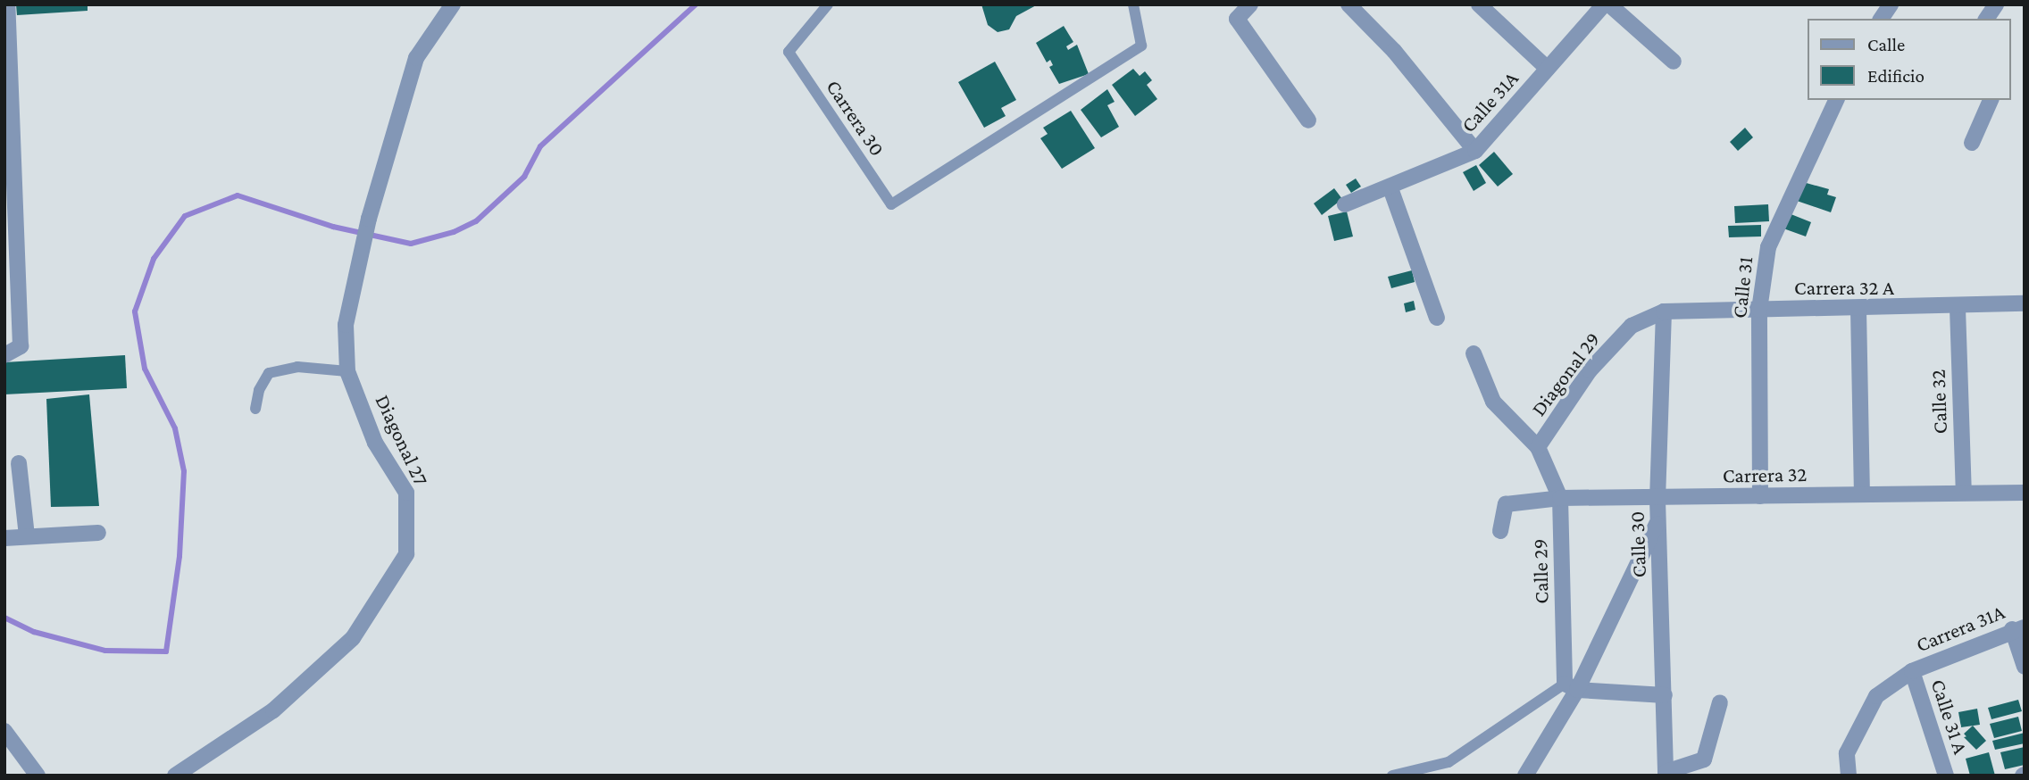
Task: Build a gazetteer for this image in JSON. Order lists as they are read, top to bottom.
{
  "streets": {
    "street": [
      "Calle 31A",
      "Calle 31",
      "Carrera 32 A",
      "Diagonal 29",
      "Calle 32",
      "Diagonal 27",
      "Carrera 32",
      "Calle 30",
      "Calle 29",
      "Carrera 31A",
      "Calle 31 A"
    ],
    "lane": ["Carrera 30"]
  },
  "crossings": [
    ["Calle 31", "Carrera 32 A"],
    ["Calle 31", "Carrera 32"],
    ["Carrera 32 A", "Diagonal 29"],
    ["Carrera 32 A", "Calle 32"],
    ["Carrera 32 A", "Calle 30"],
    ["Diagonal 29", "Calle 30"],
    ["Diagonal 29", "Calle 29"],
    ["Calle 32", "Carrera 32"],
    ["Carrera 32", "Calle 30"],
    ["Carrera 32", "Calle 29"],
    ["Carrera 31A", "Calle 31 A"]
  ],
  "legend": ["Calle", "Edificio"]
}
